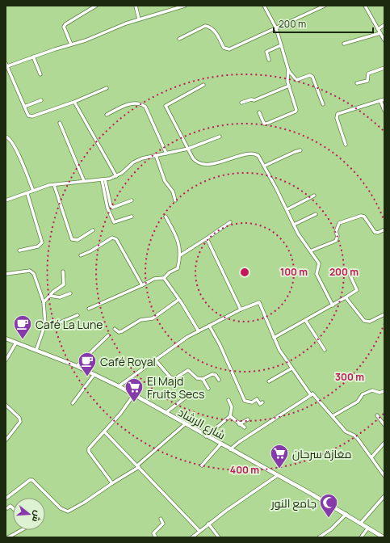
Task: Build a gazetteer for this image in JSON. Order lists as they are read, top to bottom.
{
  "streets": {
    "street": ["شارع الرشاد"]
  },
  "places": {
    "cafe": ["Café La Lune", "Café Royal"],
    "supermarket": ["El Majd Fruits Secs", "مغازة سرحان"],
    "mosque": ["جامع النور"]
  },
  "scale_bar": "200 m",
  "north": "right",
  "rings": [
    "100 m",
    "200 m",
    "300 m",
    "400 m"
  ]
}
